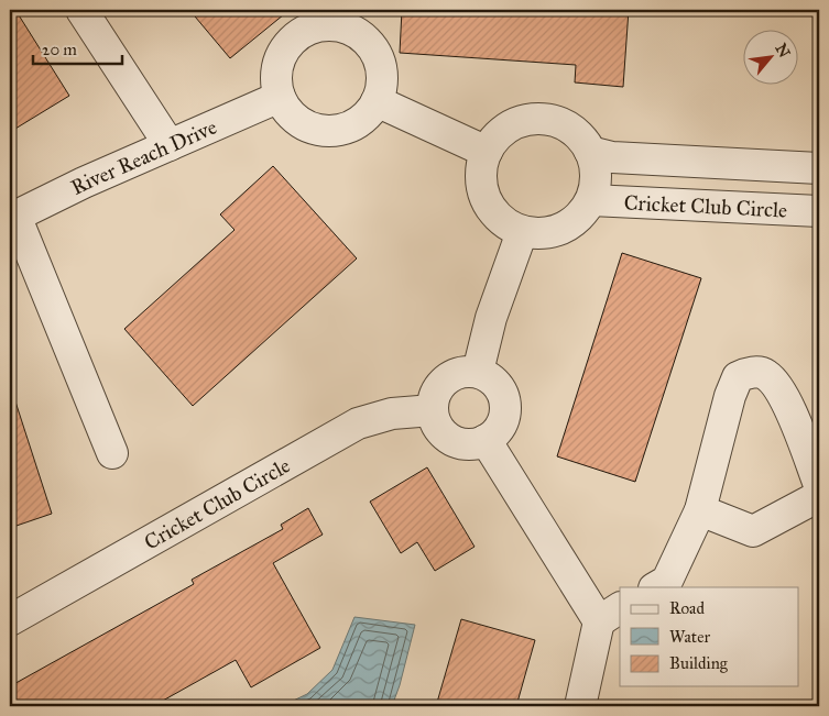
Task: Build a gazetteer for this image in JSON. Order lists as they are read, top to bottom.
{
  "streets": {
    "street": ["River Reach Drive", "Cricket Club Circle"]
  },
  "legend": ["Road", "Water", "Building"],
  "scale_bar": "20 m",
  "north": "top right"
}
